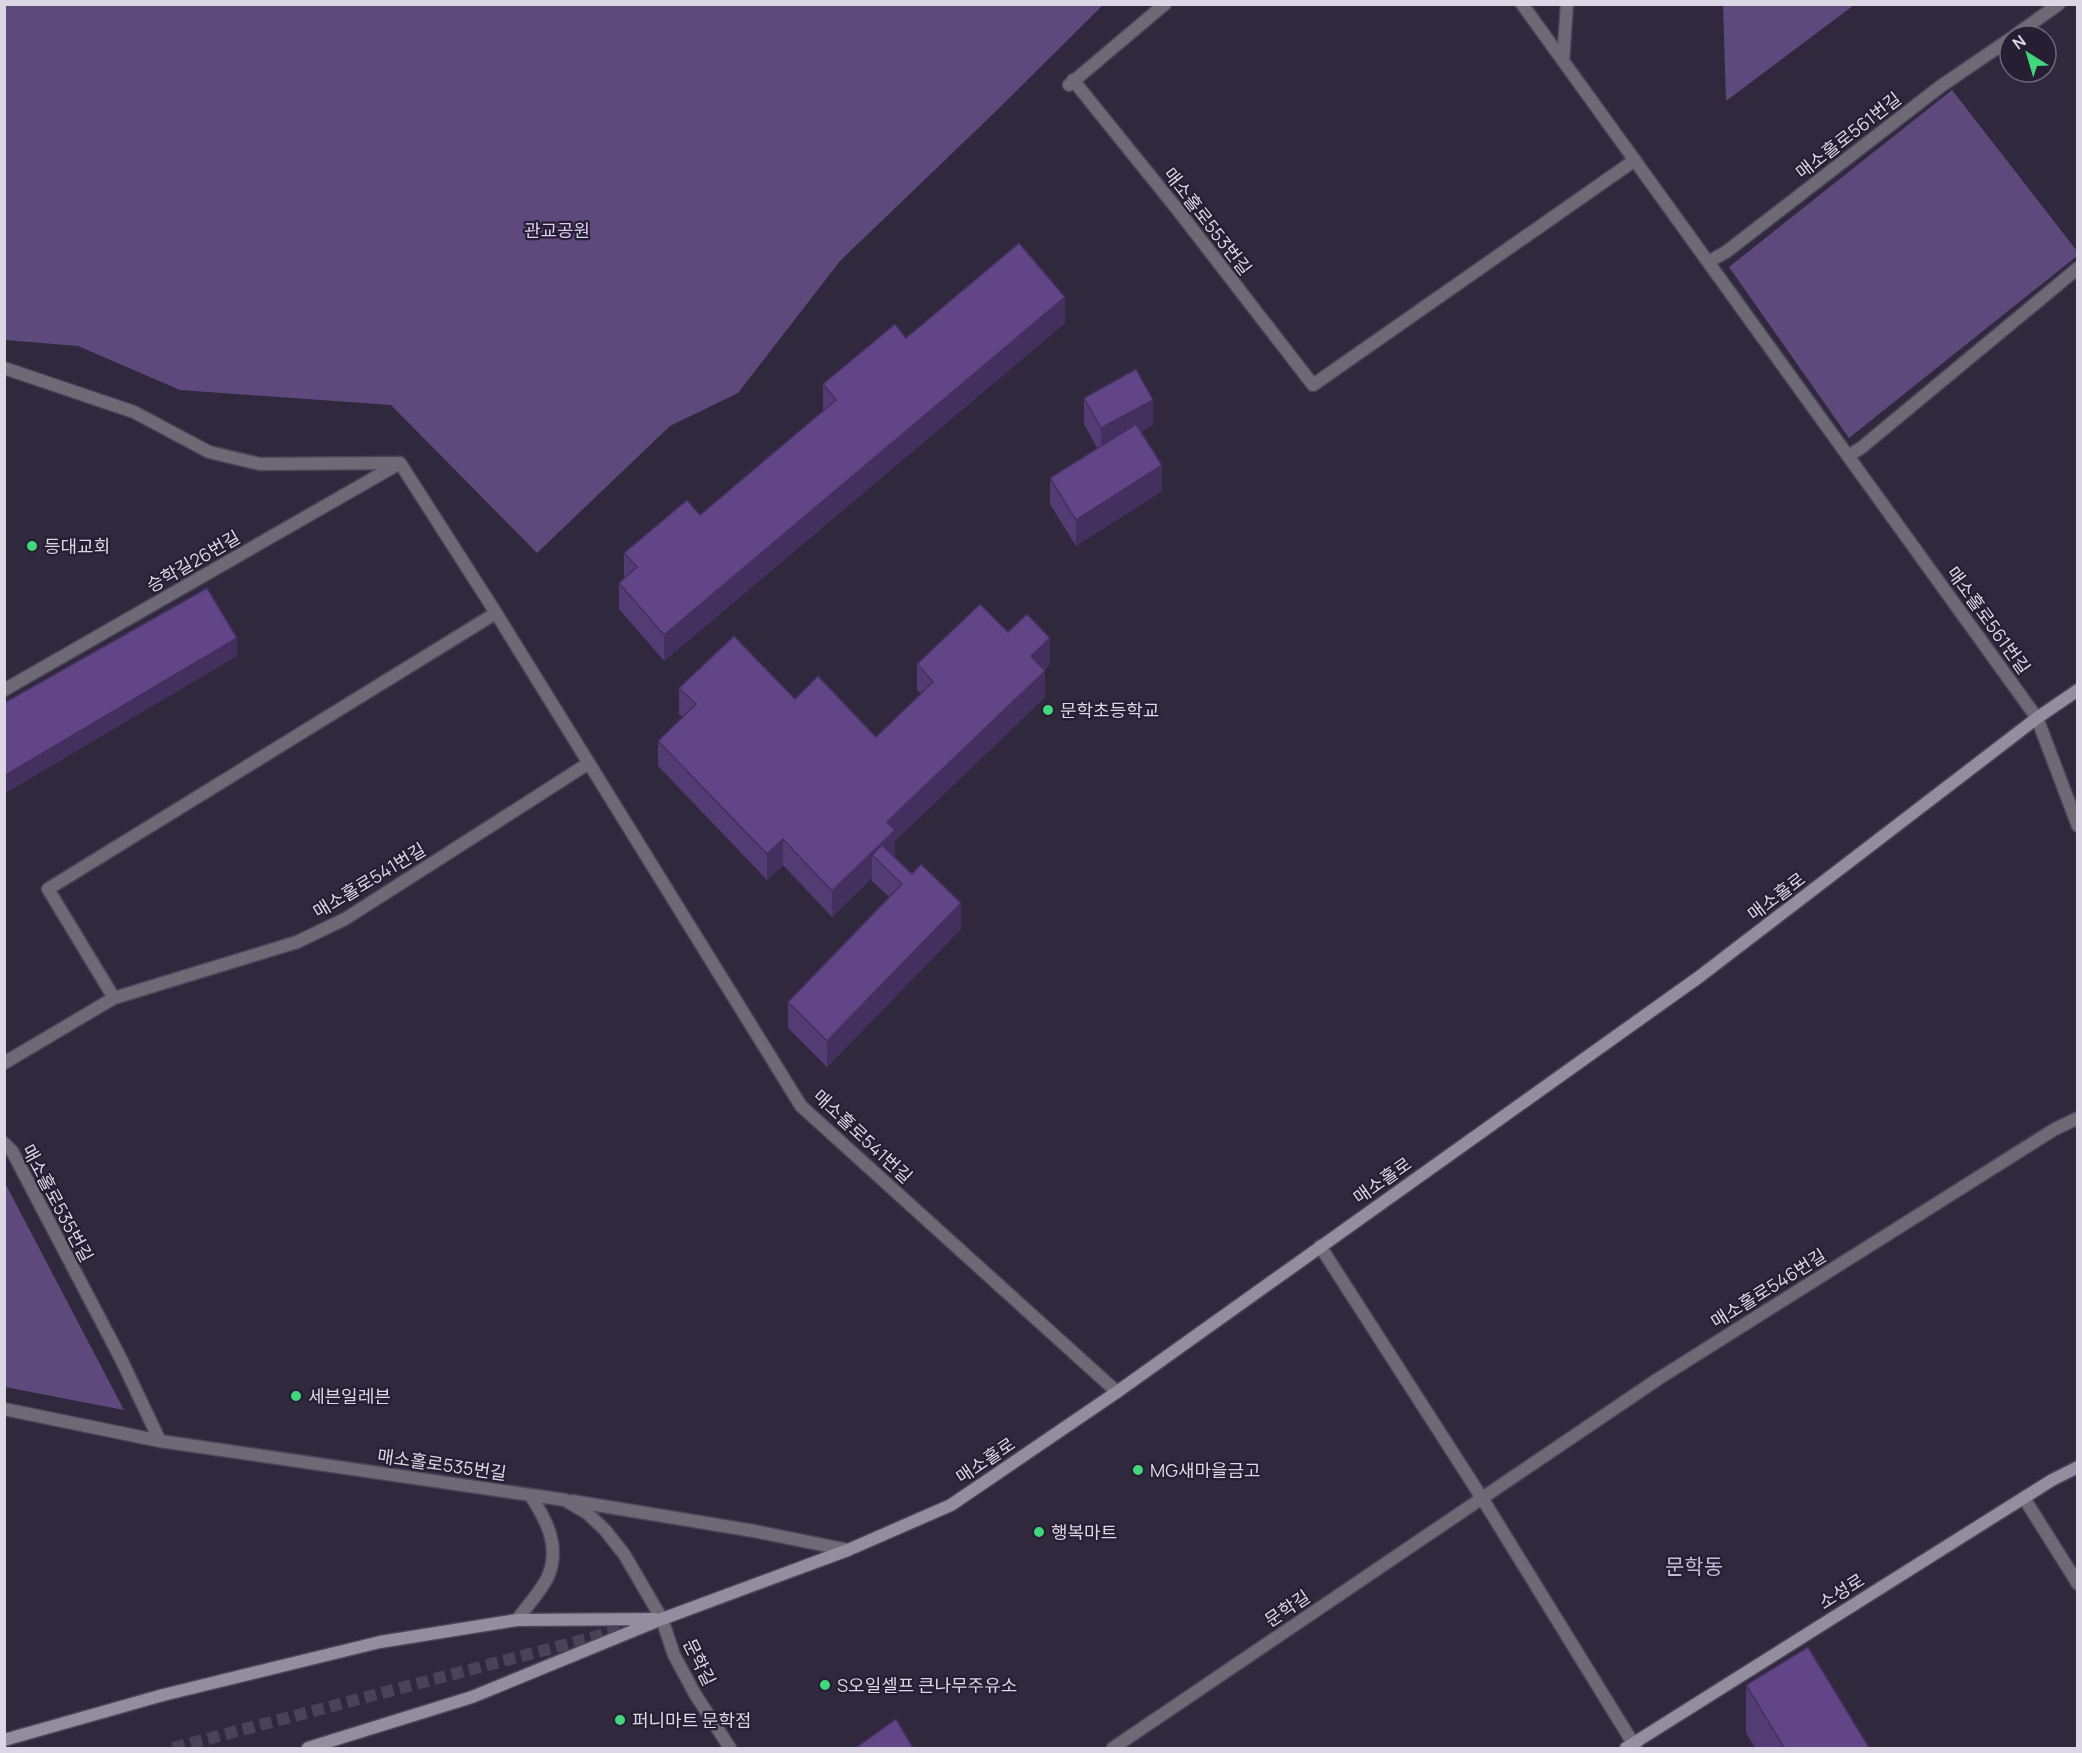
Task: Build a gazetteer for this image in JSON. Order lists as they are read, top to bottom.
{
  "streets": {
    "main road": ["매소홀로", "소성로"],
    "street": [
      "매소홀로561번길",
      "매소홀로553번길",
      "승학길26번길",
      "매소홀로541번길",
      "매소홀로535번길",
      "매소홀로546번길",
      "문학길"
    ]
  },
  "crossings": [
    ["매소홀로561번길", "매소홀로553번길"],
    ["매소홀로561번길", "매소홀로"],
    ["승학길26번길", "매소홀로541번길"],
    ["매소홀로541번길", "매소홀로"],
    ["매소홀로", "매소홀로535번길"],
    ["매소홀로", "문학길"],
    ["매소홀로535번길", "문학길"],
    ["매소홀로546번길", "문학길"]
  ],
  "districts": ["문학동"],
  "parks": ["관교공원"],
  "places": [
    "등대교회",
    "문학초등학교",
    "세븐일레븐",
    "MG새마을금고",
    "행복마트",
    "S오일셀프 큰나무주유소",
    "퍼니마트 문학점"
  ],
  "north": "top left"
}
